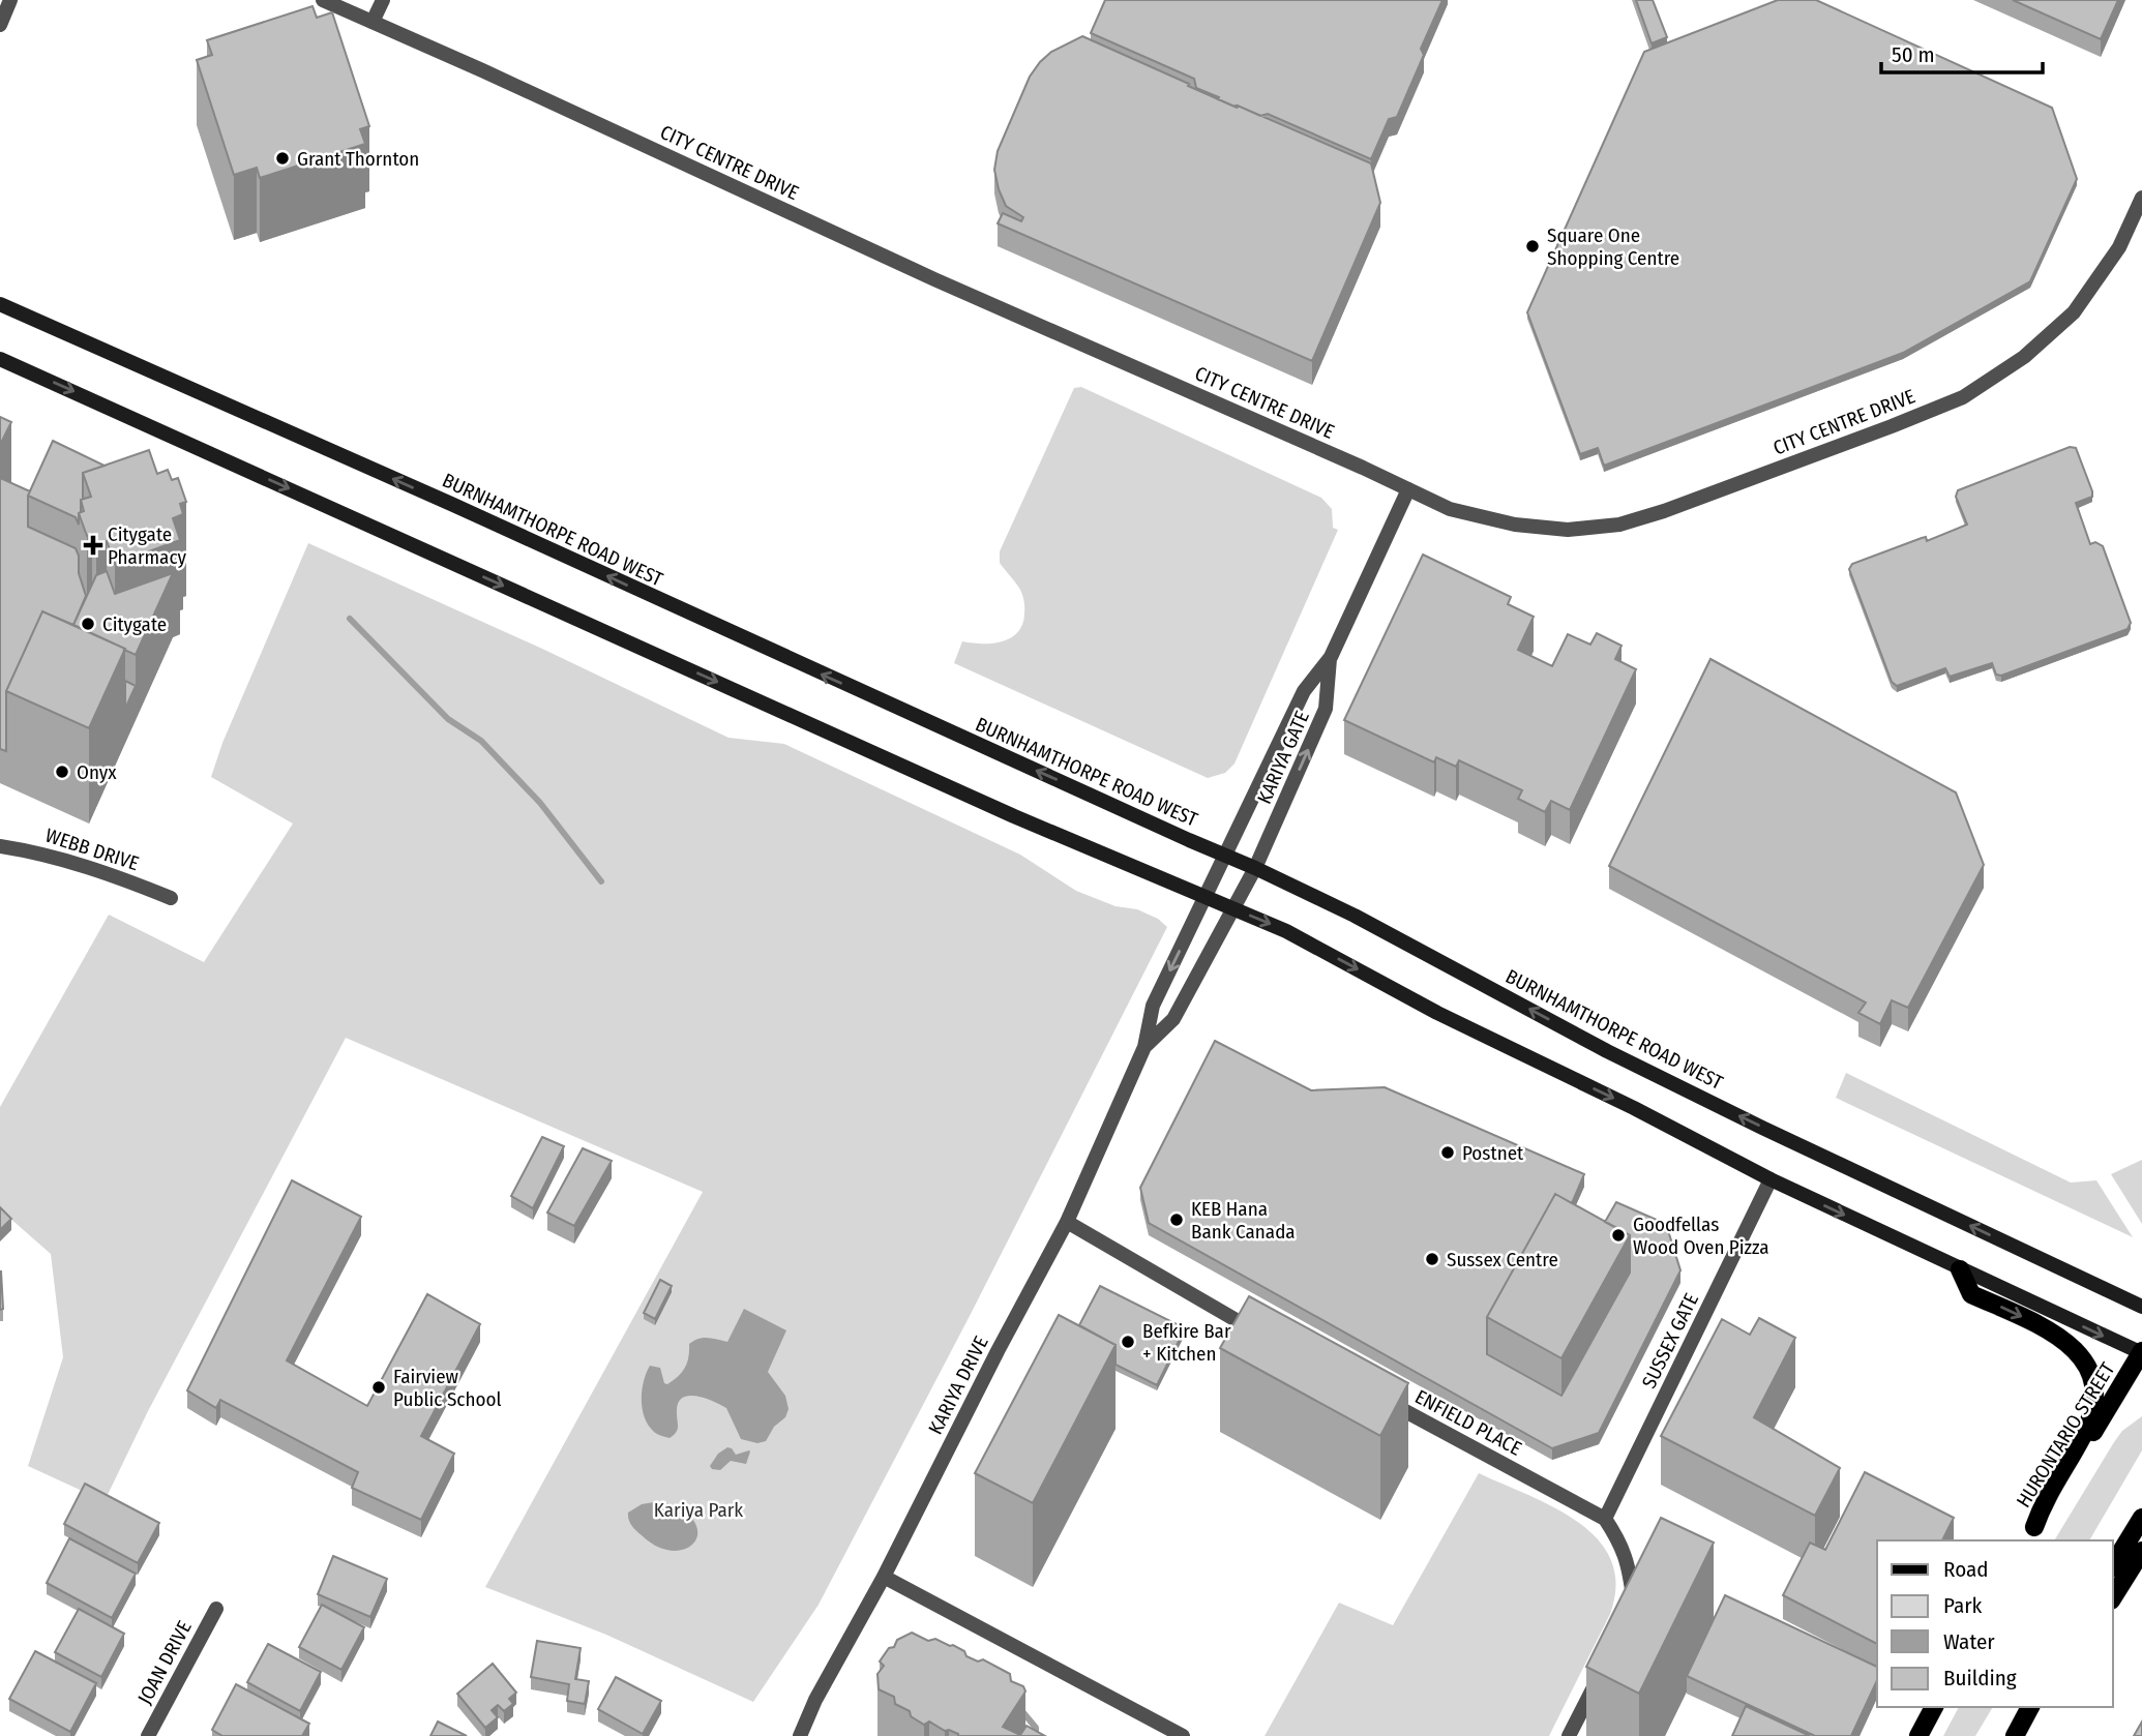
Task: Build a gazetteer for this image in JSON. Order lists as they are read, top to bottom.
{
  "streets": {
    "main road": ["BURNHAMTHORPE ROAD WEST", "HURONTARIO STREET"],
    "street": [
      "CITY CENTRE DRIVE",
      "KARIYA GATE",
      "WEBB DRIVE",
      "SUSSEX GATE",
      "KARIYA DRIVE",
      "ENFIELD PLACE",
      "JOAN DRIVE"
    ]
  },
  "crossings": [
    ["CITY CENTRE DRIVE", "KARIYA GATE"],
    ["BURNHAMTHORPE ROAD WEST", "KARIYA GATE"],
    ["BURNHAMTHORPE ROAD WEST", "KARIYA DRIVE"],
    ["KARIYA GATE", "KARIYA DRIVE"],
    ["SUSSEX GATE", "ENFIELD PLACE"]
  ],
  "parks": ["Kariya Park"],
  "places": {
    "other": [
      "Grant Thornton",
      "Square One Shopping Centre",
      "Citygate",
      "Onyx",
      "Postnet",
      "KEB Hana Bank Canada",
      "Goodfellas Wood Oven Pizza",
      "Sussex Centre",
      "Befkire Bar + Kitchen",
      "Fairview Public School"
    ],
    "health": ["Citygate Pharmacy"]
  },
  "legend": [
    "Road",
    "Park",
    "Water",
    "Building"
  ],
  "scale_bar": "50 m"
}
